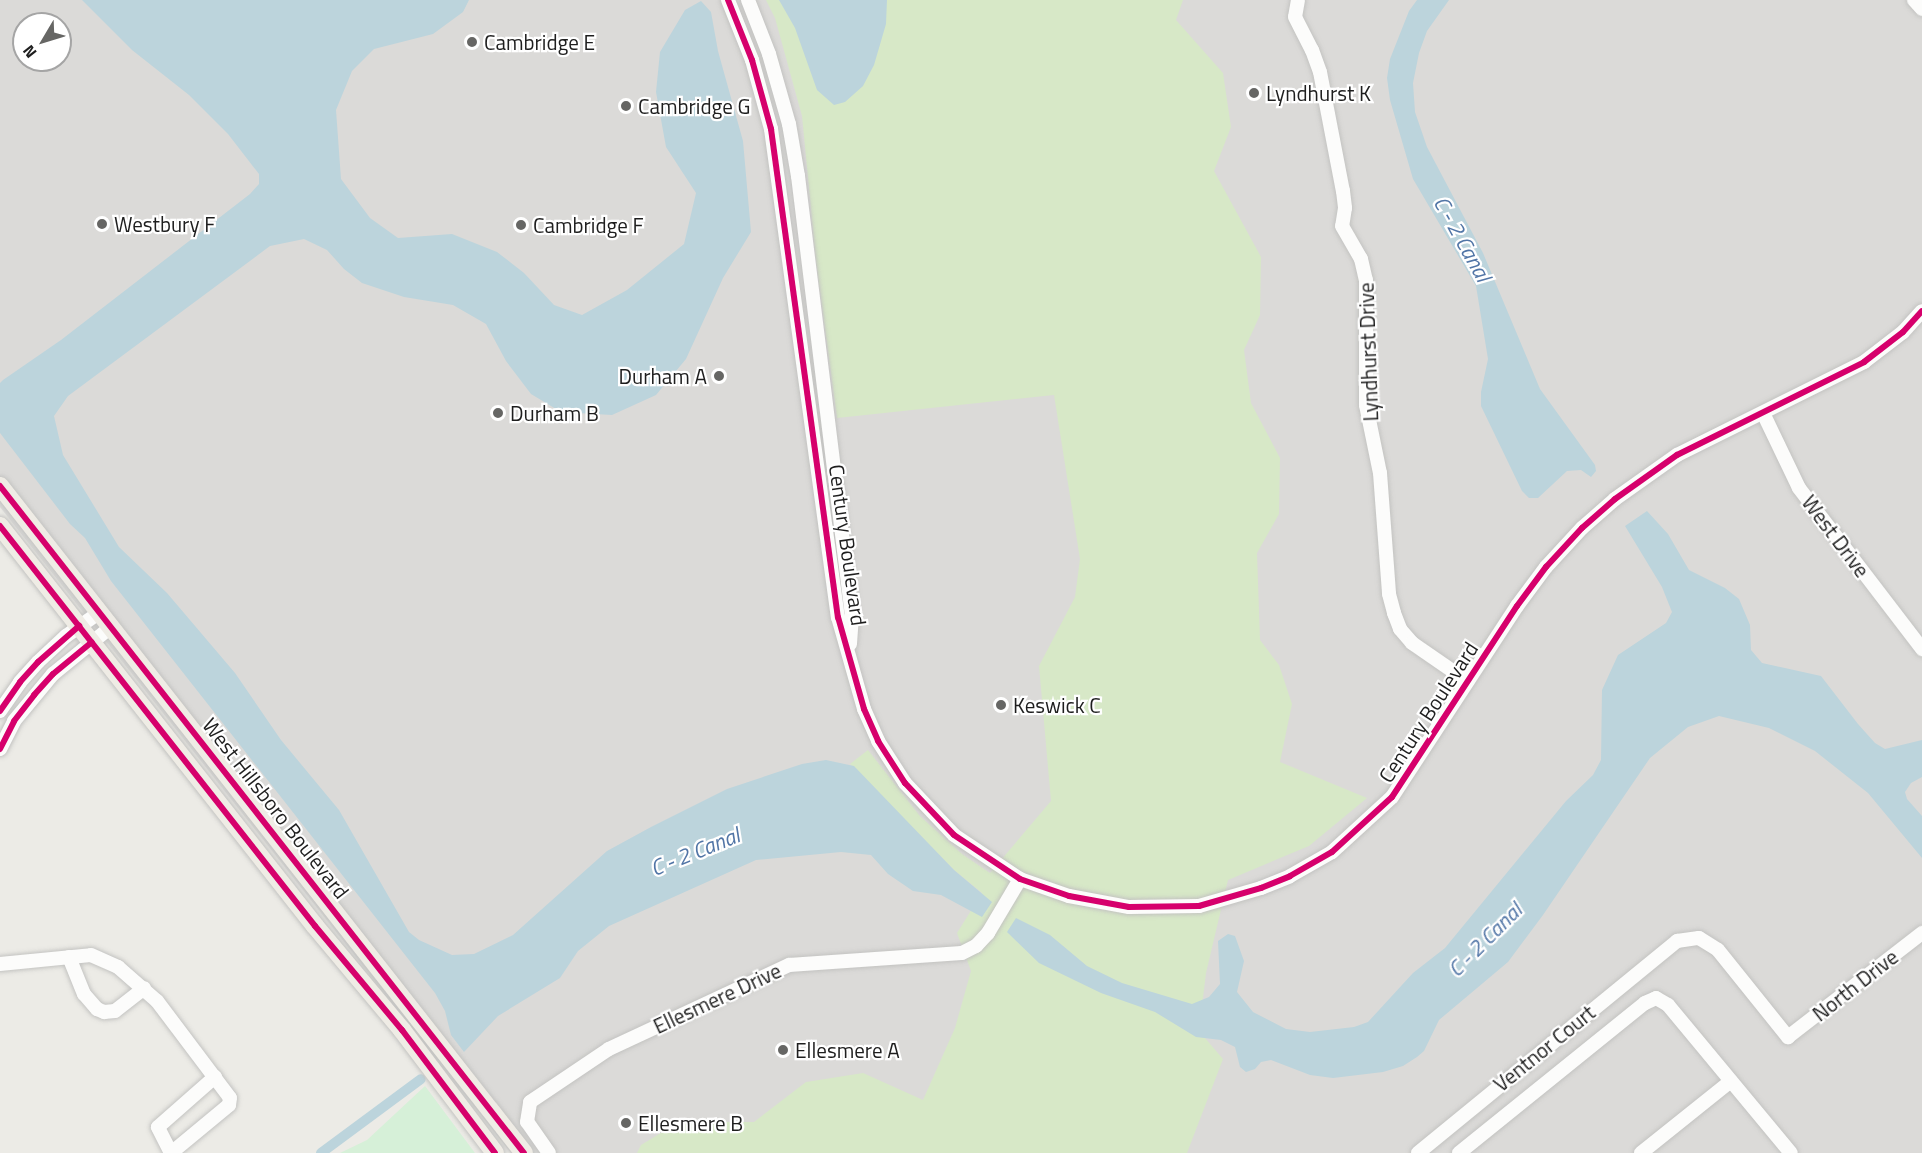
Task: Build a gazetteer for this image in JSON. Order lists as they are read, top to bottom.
{
  "streets": {
    "main road": ["West Hillsboro Boulevard"],
    "street": [
      "Lyndhurst Drive",
      "West Drive",
      "Century Boulevard",
      "North Drive",
      "Ellesmere Drive",
      "Ventnor Court"
    ]
  },
  "crossings": [
    ["Lyndhurst Drive", "Century Boulevard"],
    ["West Drive", "Century Boulevard"],
    ["Century Boulevard", "Ellesmere Drive"],
    ["North Drive", "Ventnor Court"]
  ],
  "water": ["C - 2 Canal"],
  "places": [
    "Cambridge E",
    "Lyndhurst K",
    "Cambridge G",
    "Westbury F",
    "Cambridge F",
    "Durham A",
    "Durham B",
    "Keswick C",
    "Ellesmere A",
    "Ellesmere B"
  ],
  "north": "bottom left"
}
